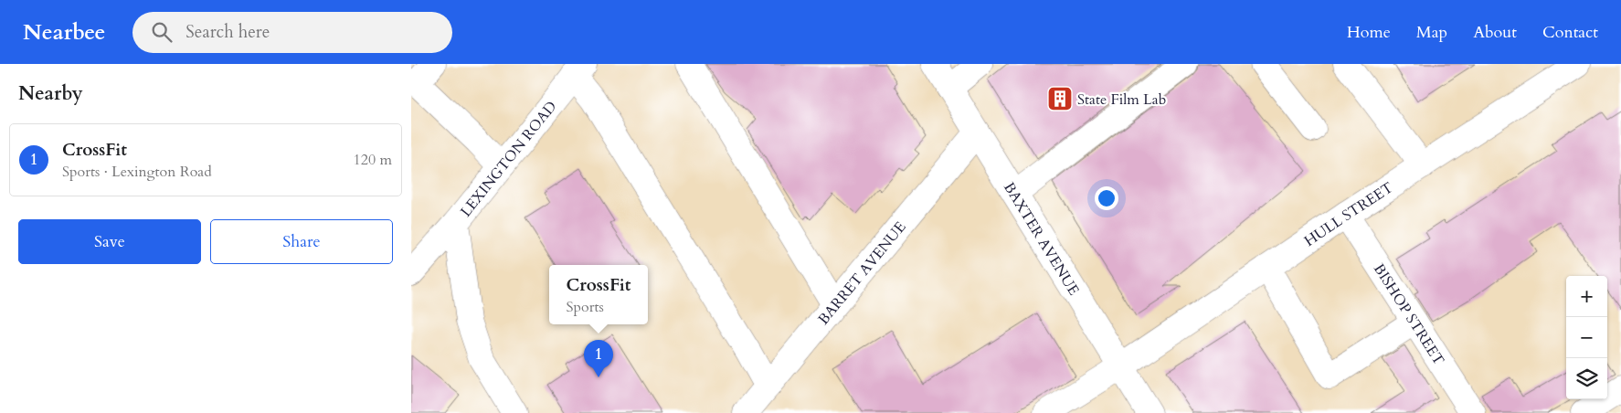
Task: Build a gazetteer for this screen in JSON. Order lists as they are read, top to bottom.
{
  "streets": {
    "street": [
      "LEXINGTON ROAD",
      "HULL STREET",
      "BAXTER AVENUE",
      "BARRET AVENUE",
      "BISHOP STREET"
    ]
  },
  "crossings": [
    ["HULL STREET", "BAXTER AVENUE"],
    ["HULL STREET", "BISHOP STREET"],
    ["BAXTER AVENUE", "BARRET AVENUE"]
  ],
  "places": {
    "building": ["State Film Lab"]
  },
  "page": {
    "header": "Nearbee",
    "search": "Search here",
    "nav": [
      "Home",
      "Map",
      "About",
      "Contact"
    ],
    "heading": "Nearby",
    "list": [
      {
        "mark": "1",
        "name": "CrossFit",
        "note": "Sports · Lexington Road",
        "value": "120 m"
      }
    ],
    "buttons": ["Save", "Share"],
    "popup": ["CrossFit", "Sports"],
    "map_buttons": ["+", "−"],
    "pins": "1"
  }
}
